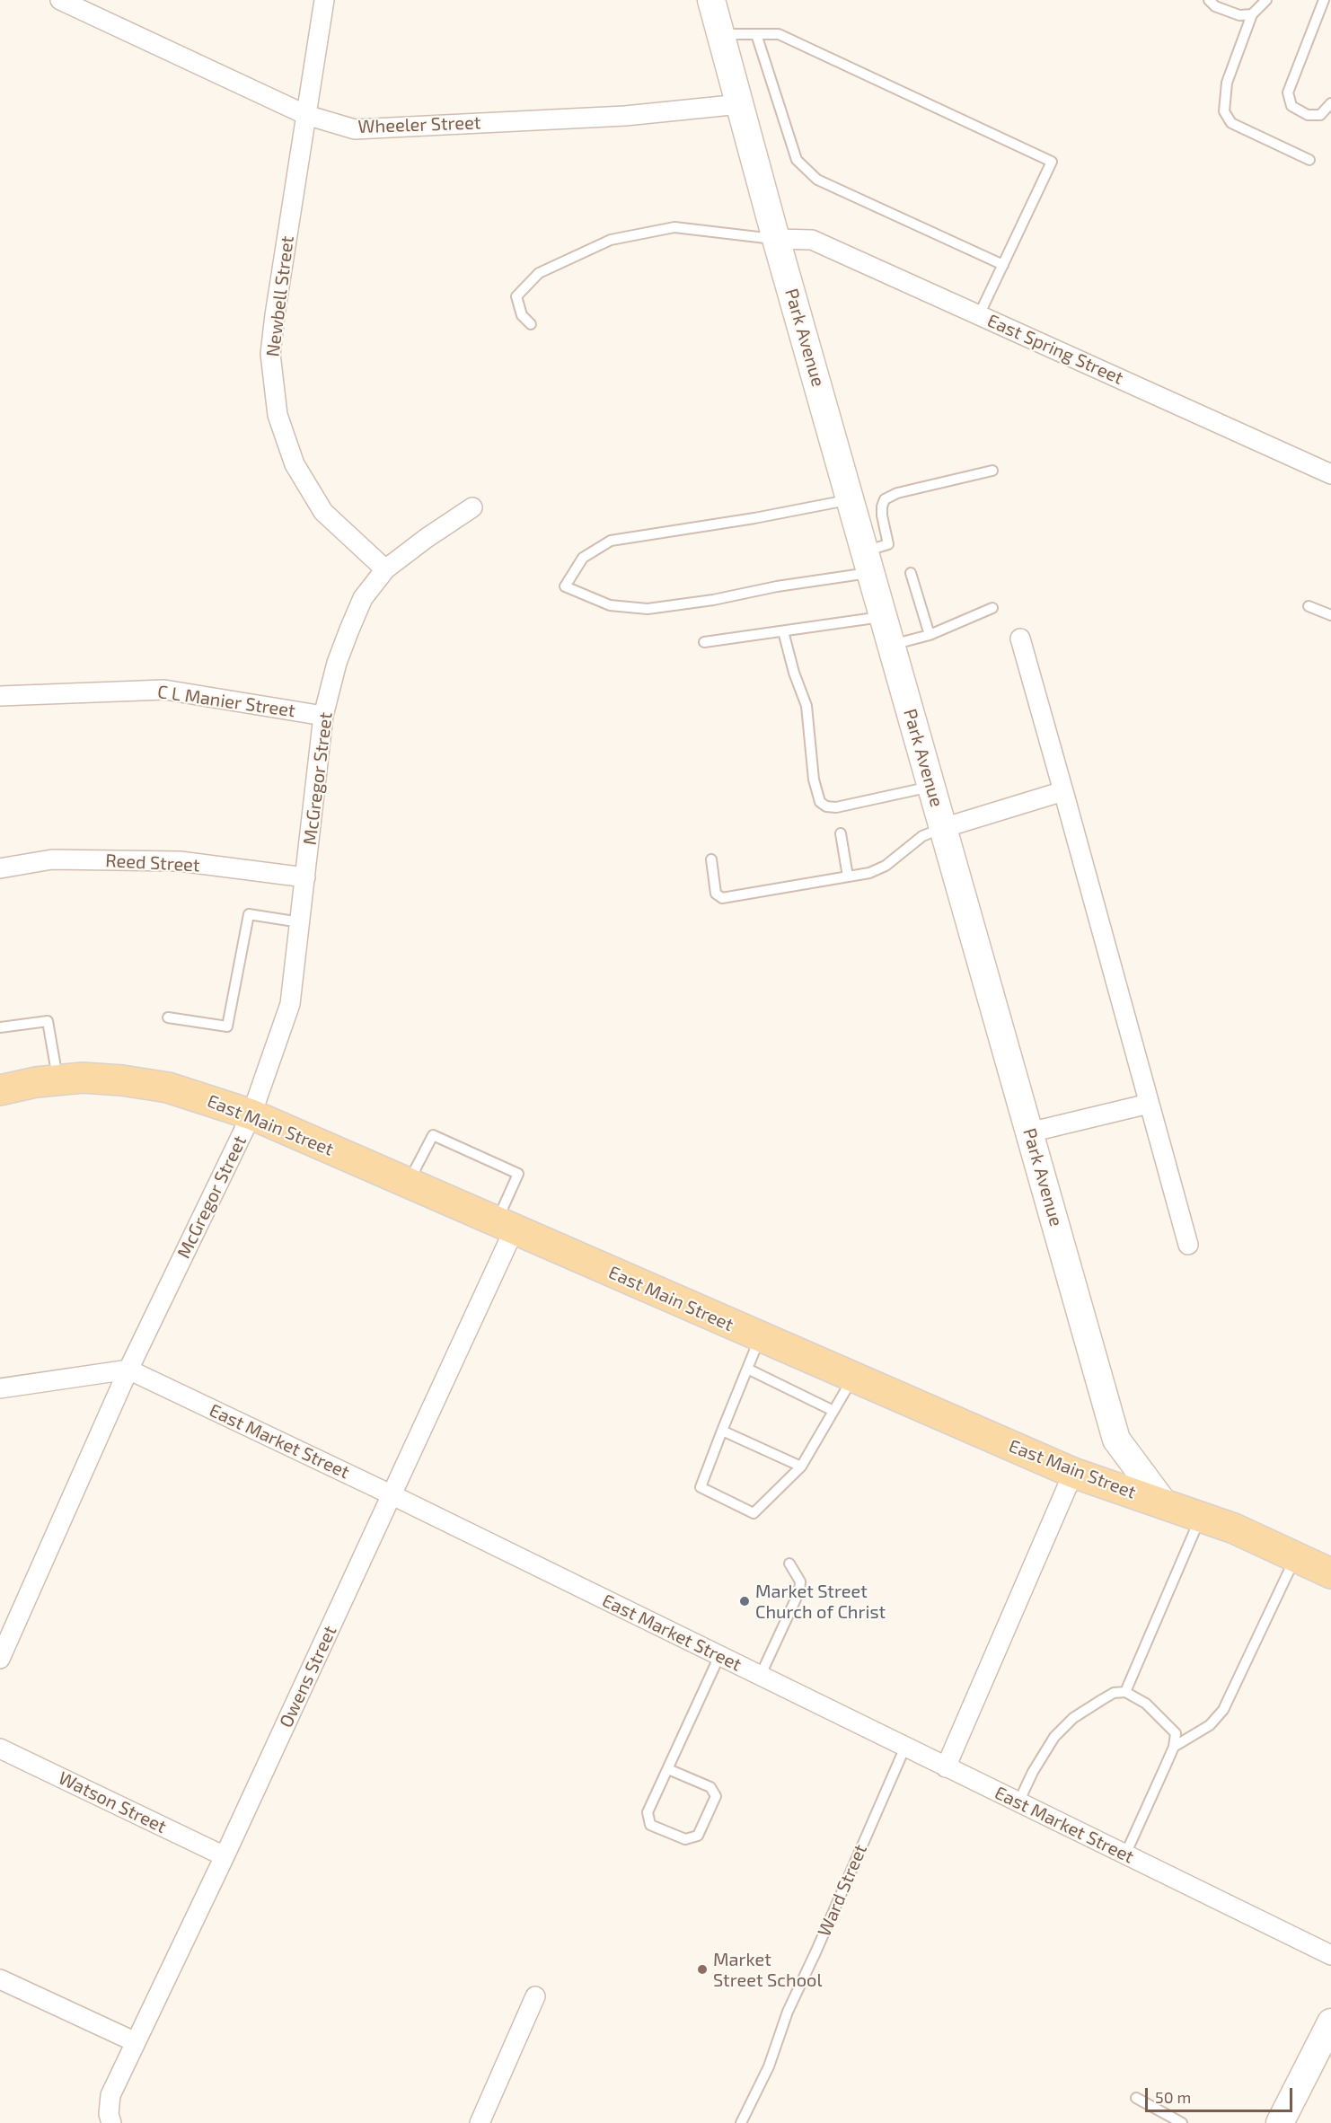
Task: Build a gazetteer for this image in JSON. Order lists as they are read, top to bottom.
{
  "streets": {
    "main road": ["East Main Street"],
    "street": [
      "Wheeler Street",
      "Newbell Street",
      "Park Avenue",
      "East Spring Street",
      "C L Manier Street",
      "McGregor Street",
      "Reed Street",
      "East Market Street",
      "Owens Street",
      "Watson Street"
    ],
    "lane": ["Ward Street"]
  },
  "crossings": [
    ["Wheeler Street", "Newbell Street"],
    ["Wheeler Street", "Park Avenue"],
    ["Newbell Street", "McGregor Street"],
    ["Park Avenue", "East Spring Street"],
    ["Park Avenue", "East Main Street"],
    ["C L Manier Street", "McGregor Street"],
    ["McGregor Street", "Reed Street"],
    ["McGregor Street", "East Main Street"],
    ["McGregor Street", "East Market Street"],
    ["East Main Street", "Owens Street"],
    ["East Market Street", "Owens Street"],
    ["East Market Street", "Ward Street"],
    ["Owens Street", "Watson Street"]
  ],
  "places": ["Market Street Church of Christ", "Market Street School"],
  "scale_bar": "50 m"
}
